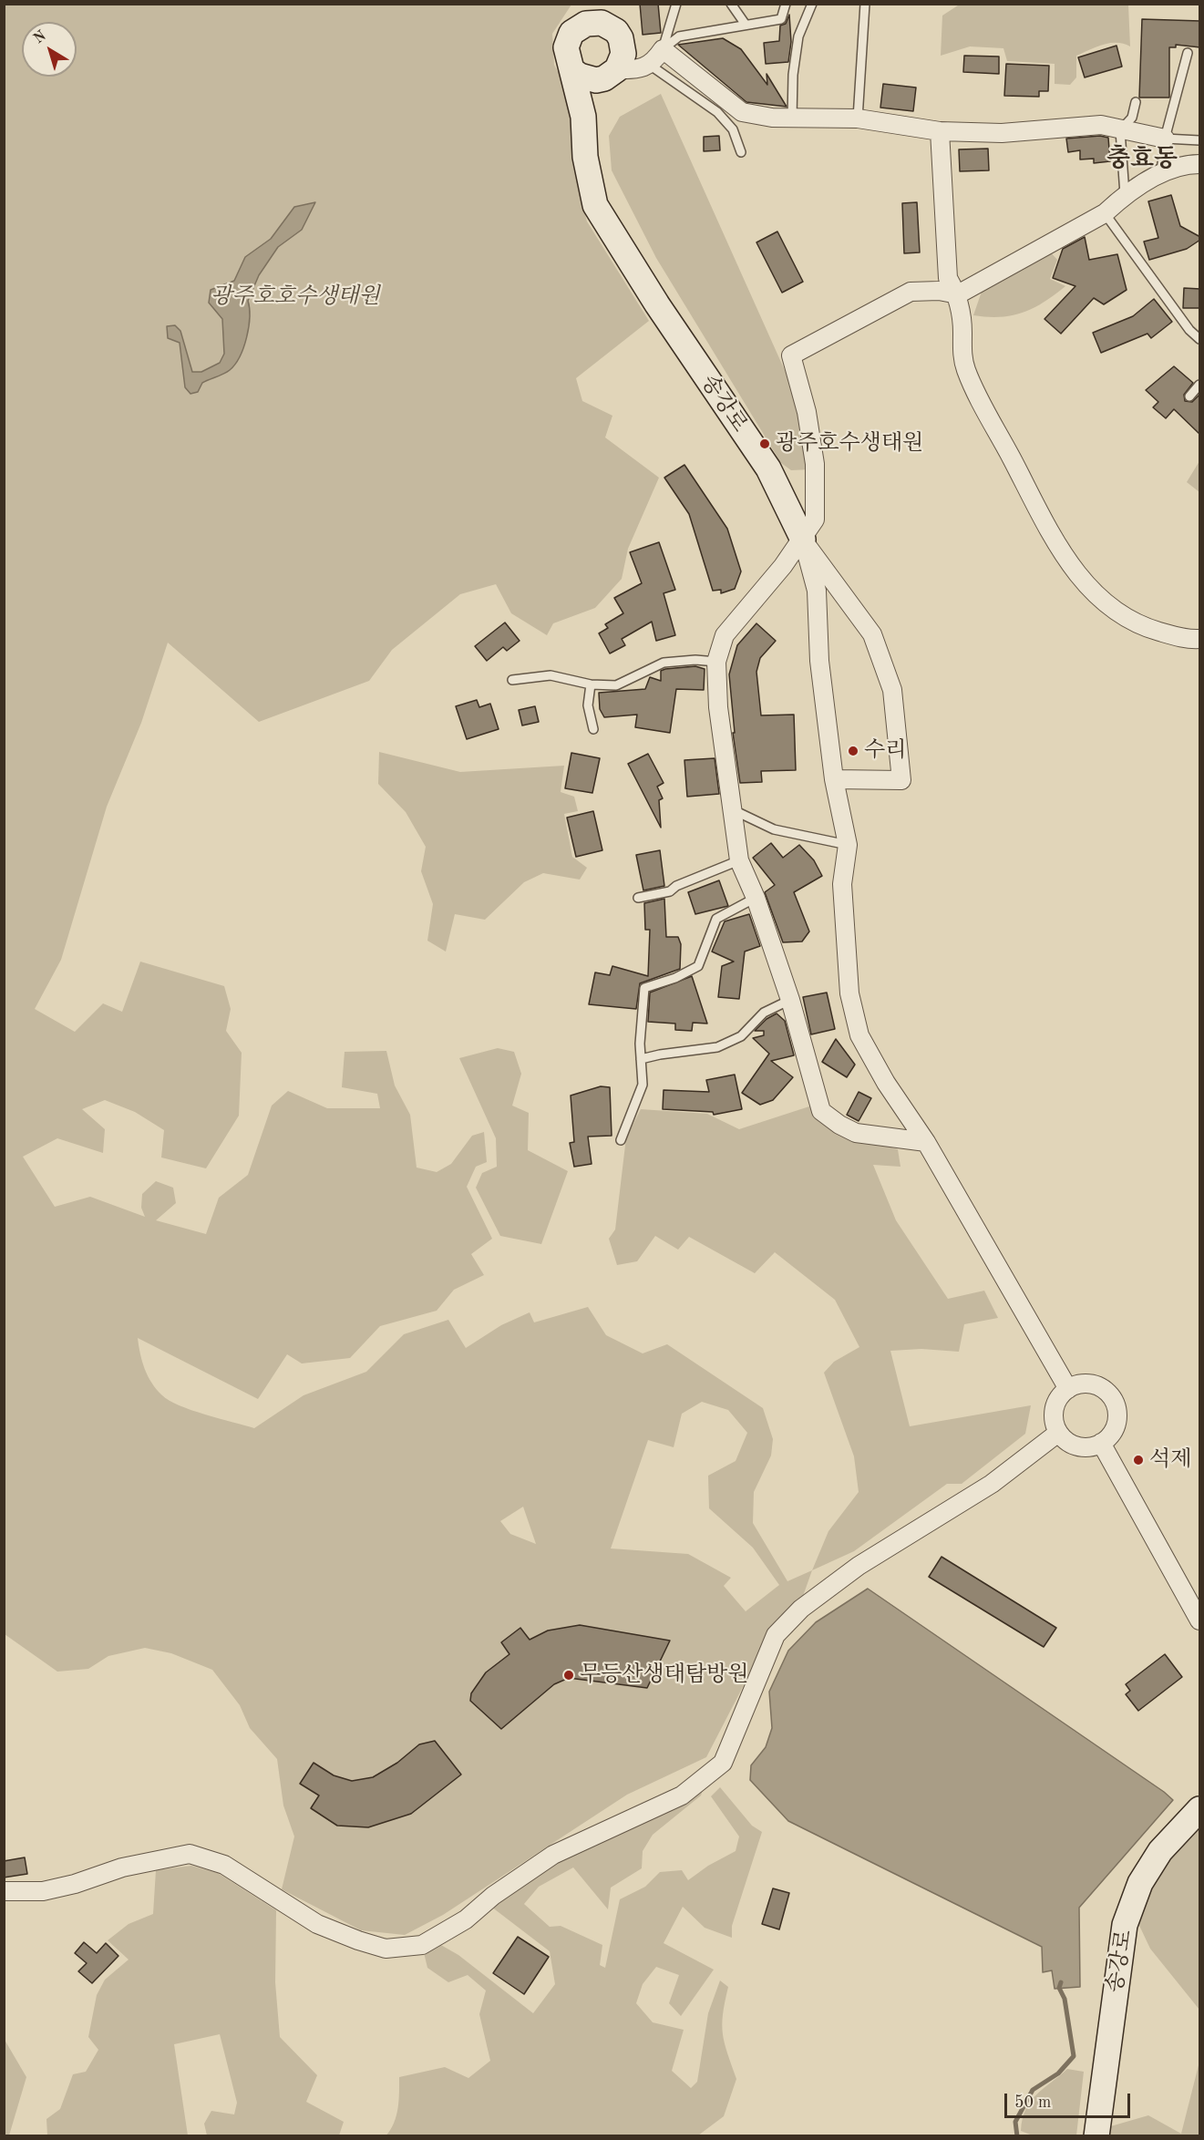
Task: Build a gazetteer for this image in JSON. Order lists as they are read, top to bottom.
{
  "streets": {
    "main road": ["송강로"]
  },
  "districts": ["충효동"],
  "parks": ["광주호호수생태원"],
  "places": [
    "광주호수생태원",
    "수리",
    "석제",
    "무등산생태탐방원"
  ],
  "scale_bar": "50 m",
  "north": "top left"
}
